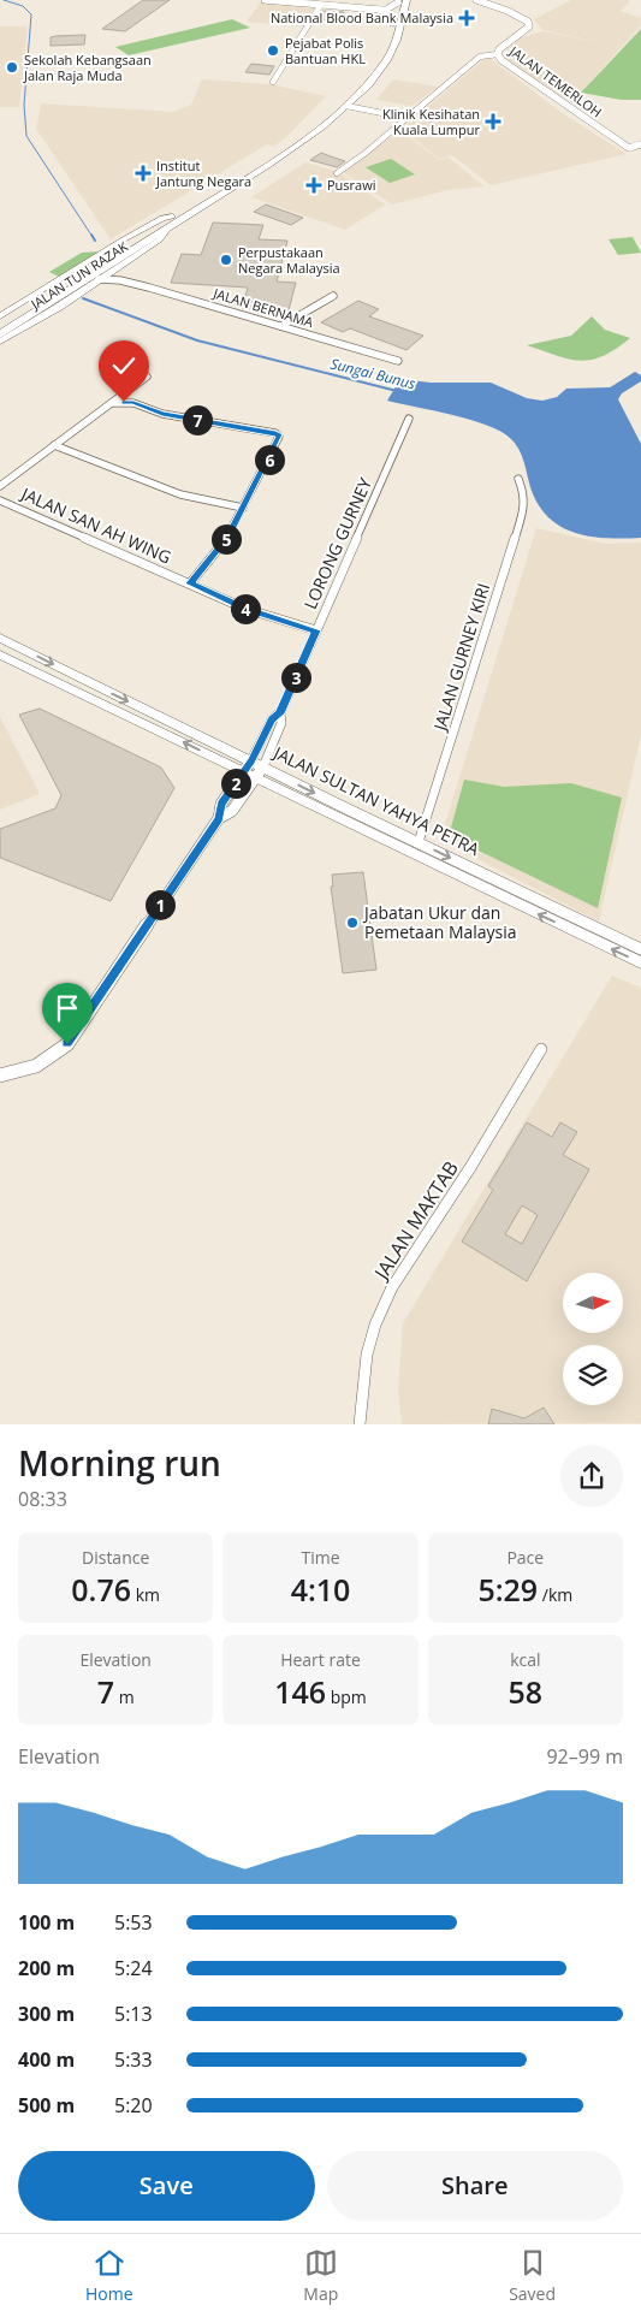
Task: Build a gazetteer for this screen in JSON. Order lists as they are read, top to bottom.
{
  "streets": {
    "main road": ["JALAN TUN RAZAK", "JALAN SULTAN YAHYA PETRA"],
    "street": [
      "JALAN TEMERLOH",
      "JALAN BERNAMA",
      "JALAN SAN AH WING",
      "LORONG GURNEY",
      "JALAN GURNEY KIRI",
      "JALAN MAKTAB"
    ]
  },
  "crossings": [
    ["JALAN TUN RAZAK", "JALAN BERNAMA"],
    ["JALAN SAN AH WING", "LORONG GURNEY"],
    ["LORONG GURNEY", "JALAN SULTAN YAHYA PETRA"],
    ["JALAN GURNEY KIRI", "JALAN SULTAN YAHYA PETRA"]
  ],
  "water": ["Sungai Bunus"],
  "places": {
    "health": [
      "National Blood Bank Malaysia",
      "Klinik Kesihatan Kuala Lumpur",
      "Institut Jantung Negara",
      "Pusrawi"
    ],
    "other": [
      "Pejabat Polis Bantuan HKL",
      "Sekolah Kebangsaan Jalan Raja Muda",
      "Perpustakaan Negara Malaysia",
      "Jabatan Ukur dan Pemetaan Malaysia"
    ]
  },
  "north": "right",
  "page": {
    "pins": [
      "7",
      "6",
      "5",
      "4",
      "3",
      "2",
      "1"
    ],
    "heading": ["Morning run", "08:33"],
    "stats": [
      ["Distance", "0.76 km"],
      ["Time", "4:10"],
      ["Pace", "5:29 /km"],
      ["Elevation", "7 m"],
      ["Heart rate", "146 bpm"],
      ["kcal", "58"]
    ],
    "chart": ["Elevation", "92–99 m"],
    "list": [
      {
        "name": "100 m",
        "note": "5:53"
      },
      {
        "name": "200 m",
        "note": "5:24"
      },
      {
        "name": "300 m",
        "note": "5:13"
      },
      {
        "name": "400 m",
        "note": "5:33"
      },
      {
        "name": "500 m",
        "note": "5:20"
      }
    ],
    "buttons": ["Save", "Share"],
    "tabs": ["Home", "Map", "Saved"]
  }
}
